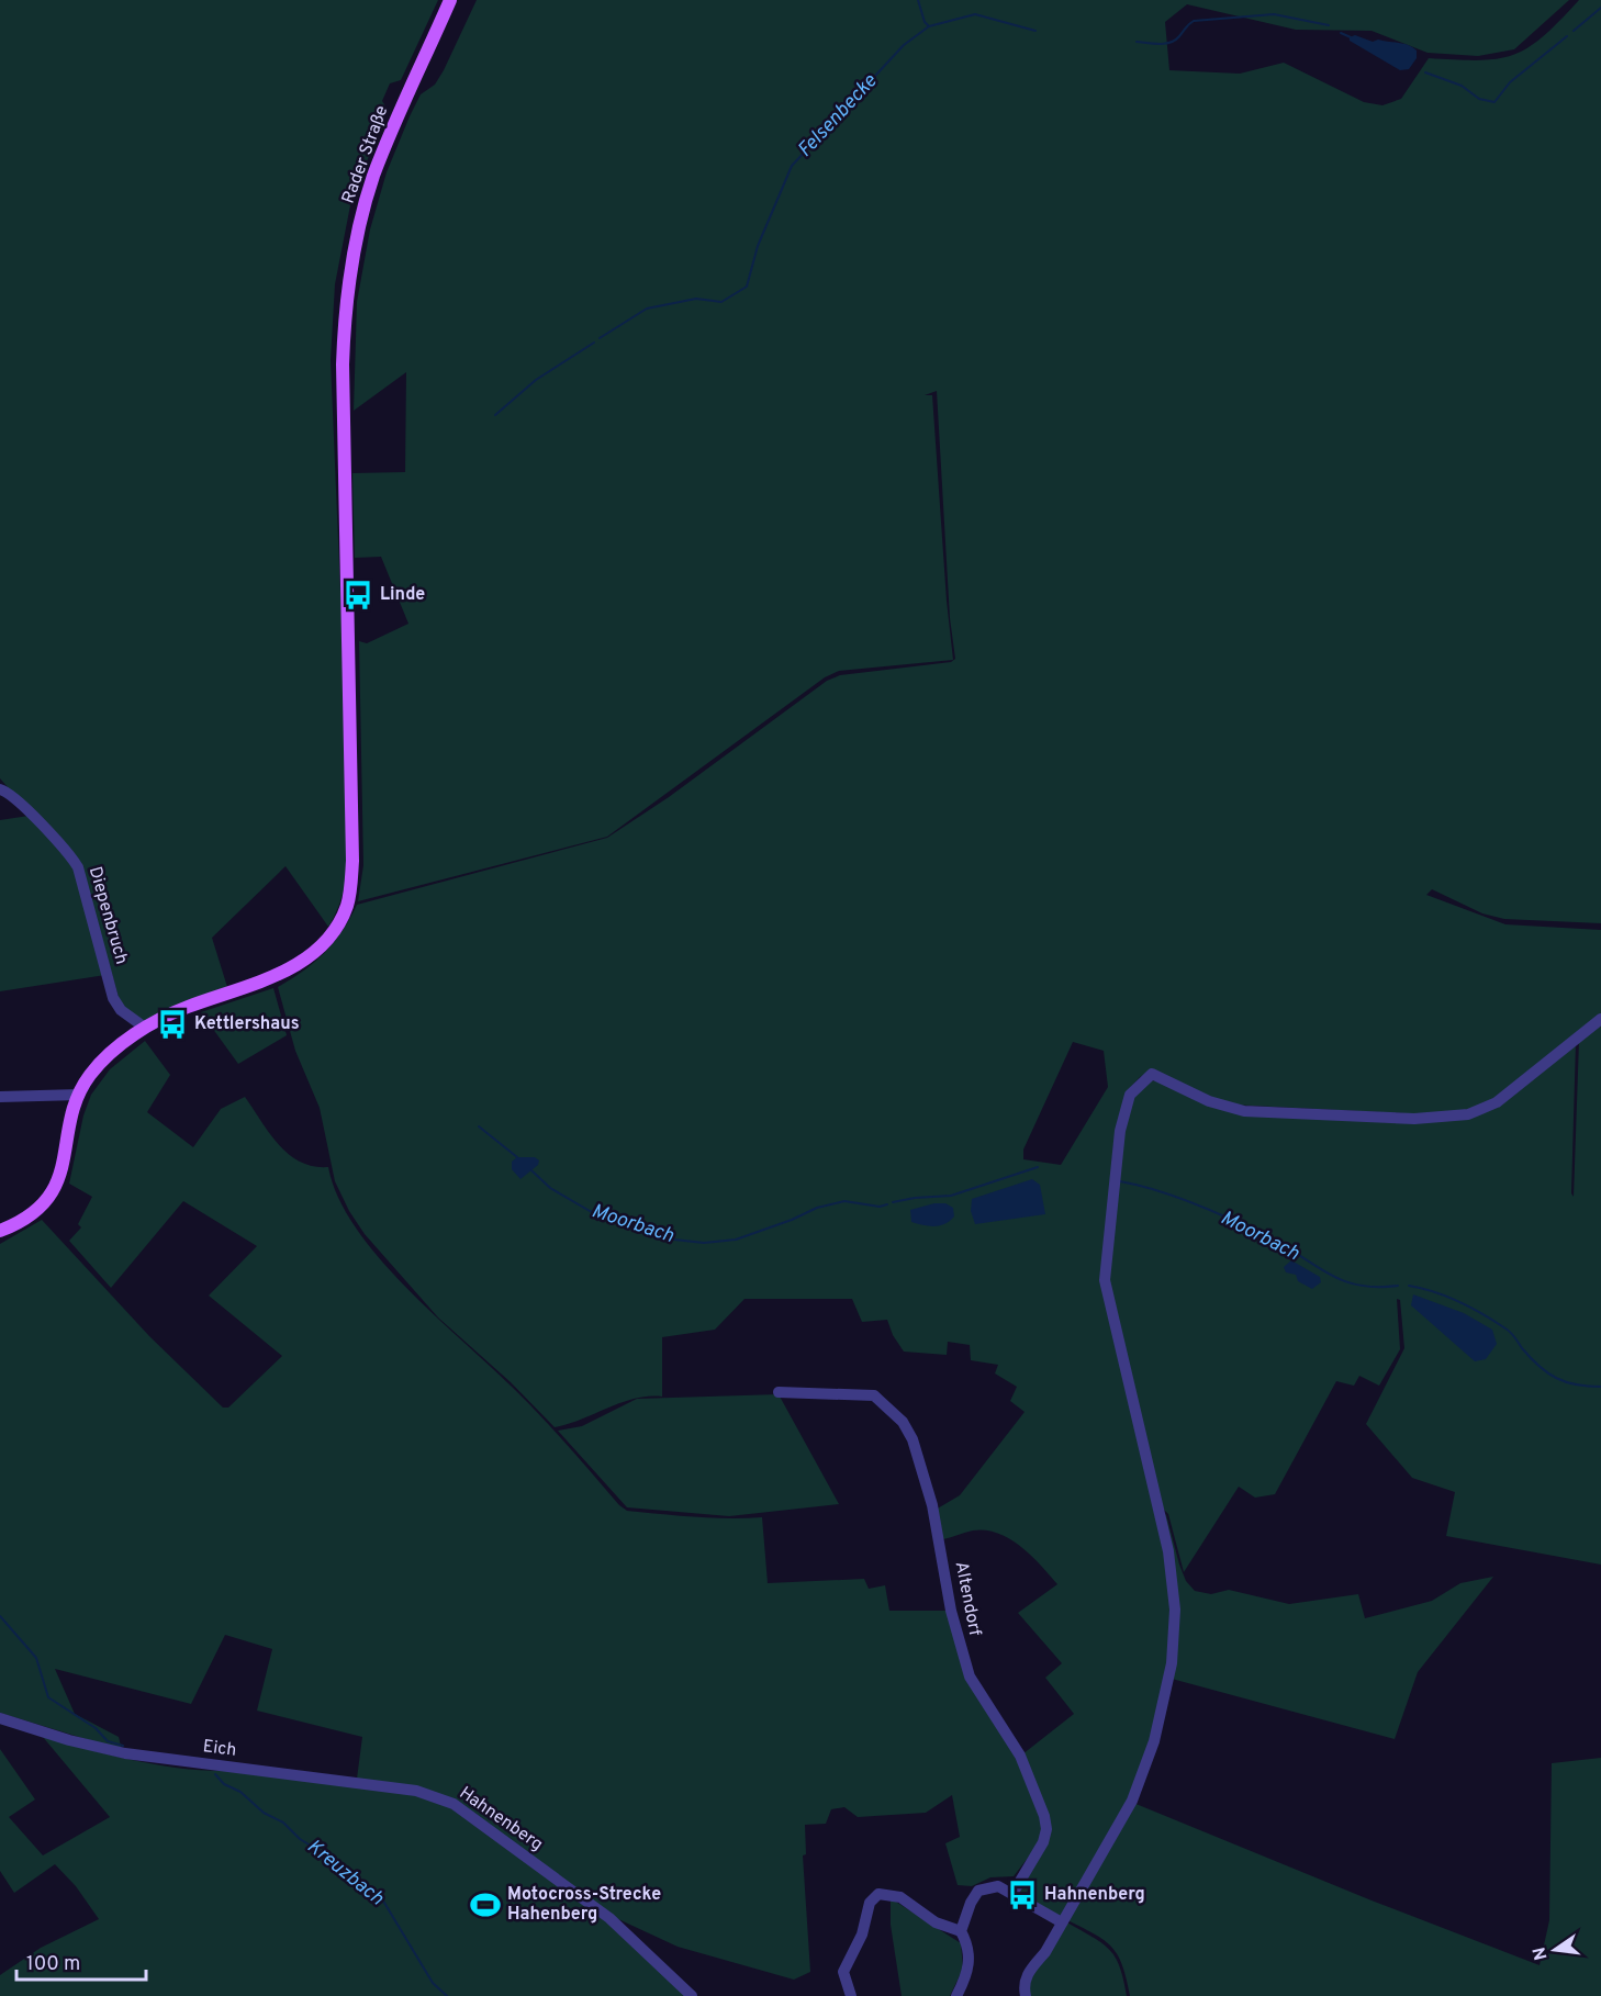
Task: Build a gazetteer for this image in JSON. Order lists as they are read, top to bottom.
{
  "streets": {
    "main road": ["Rader Straße"],
    "street": [
      "Diepenbruch",
      "Altendorf",
      "Eich",
      "Hahnenberg"
    ]
  },
  "crossings": [
    ["Rader Straße", "Diepenbruch"],
    ["Eich", "Hahnenberg"]
  ],
  "water": ["Felsenbecke", "Moorbach", "Kreuzbach"],
  "places": {
    "bus stop": ["Linde", "Kettlershaus", "Hahnenberg"],
    "sports": ["Motocross-Strecke Hahenberg"]
  },
  "scale_bar": "100 m",
  "north": "left"
}
